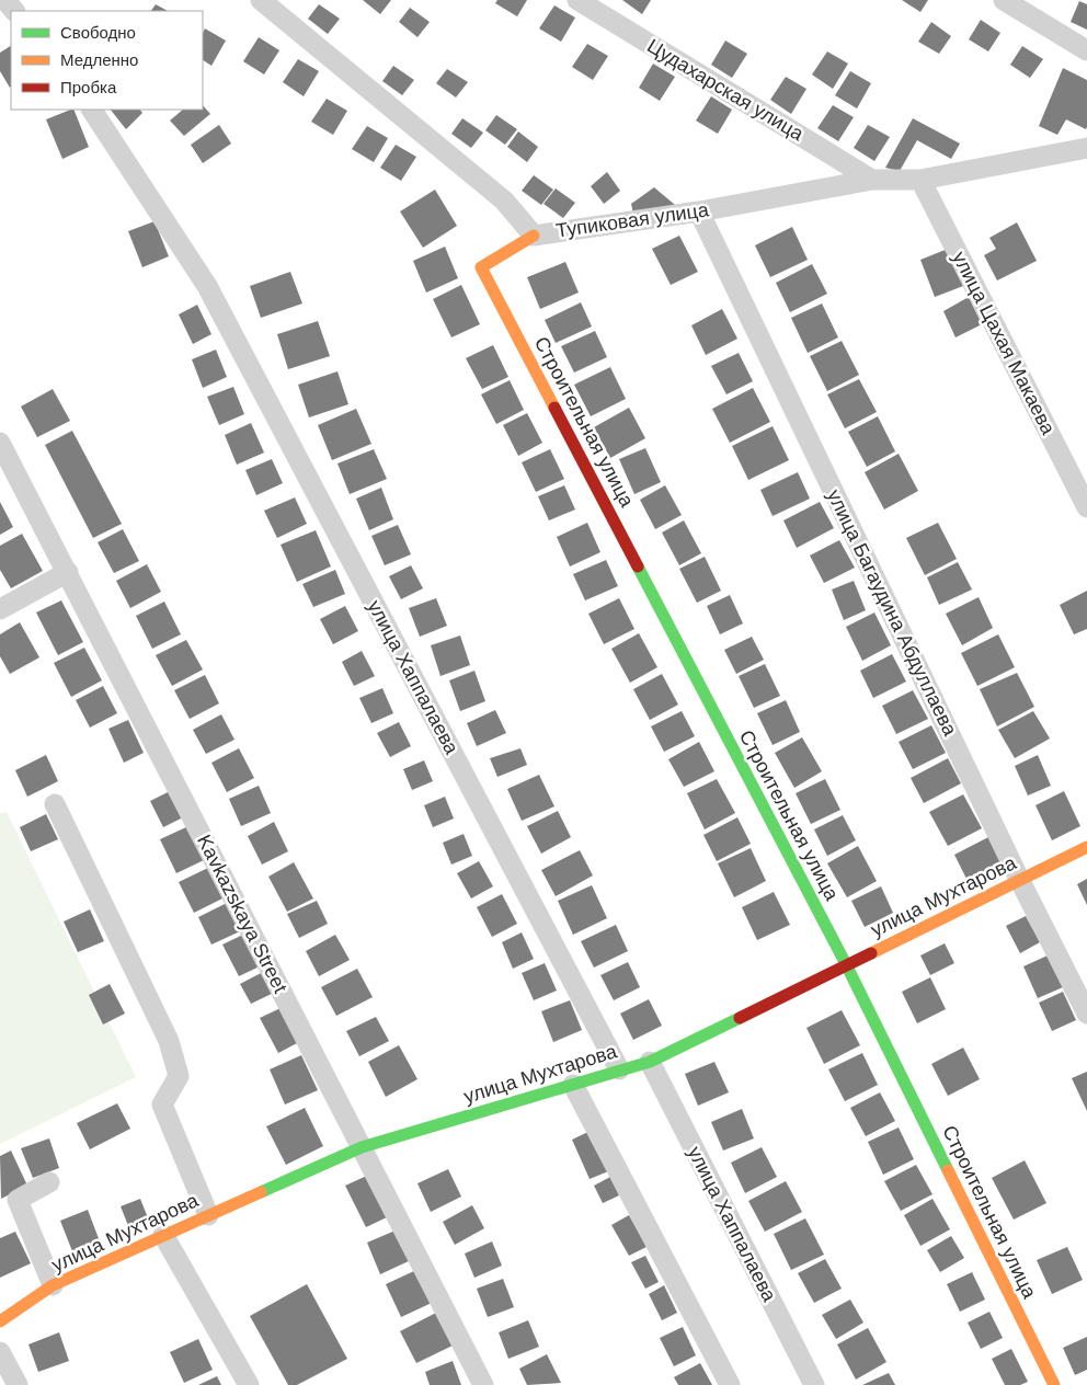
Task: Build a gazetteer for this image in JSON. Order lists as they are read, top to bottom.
{
  "streets": {
    "street": [
      "Цудахарская улица",
      "Тупиковая улица",
      "улица Цахая Макаева",
      "Строительная улица",
      "улица Багаудина Абдуллаева",
      "улица Хаппалаева",
      "улица Мухтарова",
      "Kavkazskaya Street"
    ]
  },
  "crossings": [
    ["Цудахарская улица", "Тупиковая улица"],
    ["Тупиковая улица", "улица Цахая Макаева"],
    ["Тупиковая улица", "Строительная улица"],
    ["Тупиковая улица", "улица Багаудина Абдуллаева"],
    ["Строительная улица", "улица Мухтарова"],
    ["улица Багаудина Абдуллаева", "улица Мухтарова"],
    ["улица Хаппалаева", "улица Мухтарова"],
    ["улица Мухтарова", "Kavkazskaya Street"]
  ],
  "legend": ["Свободно", "Медленно", "Пробка"]
}
